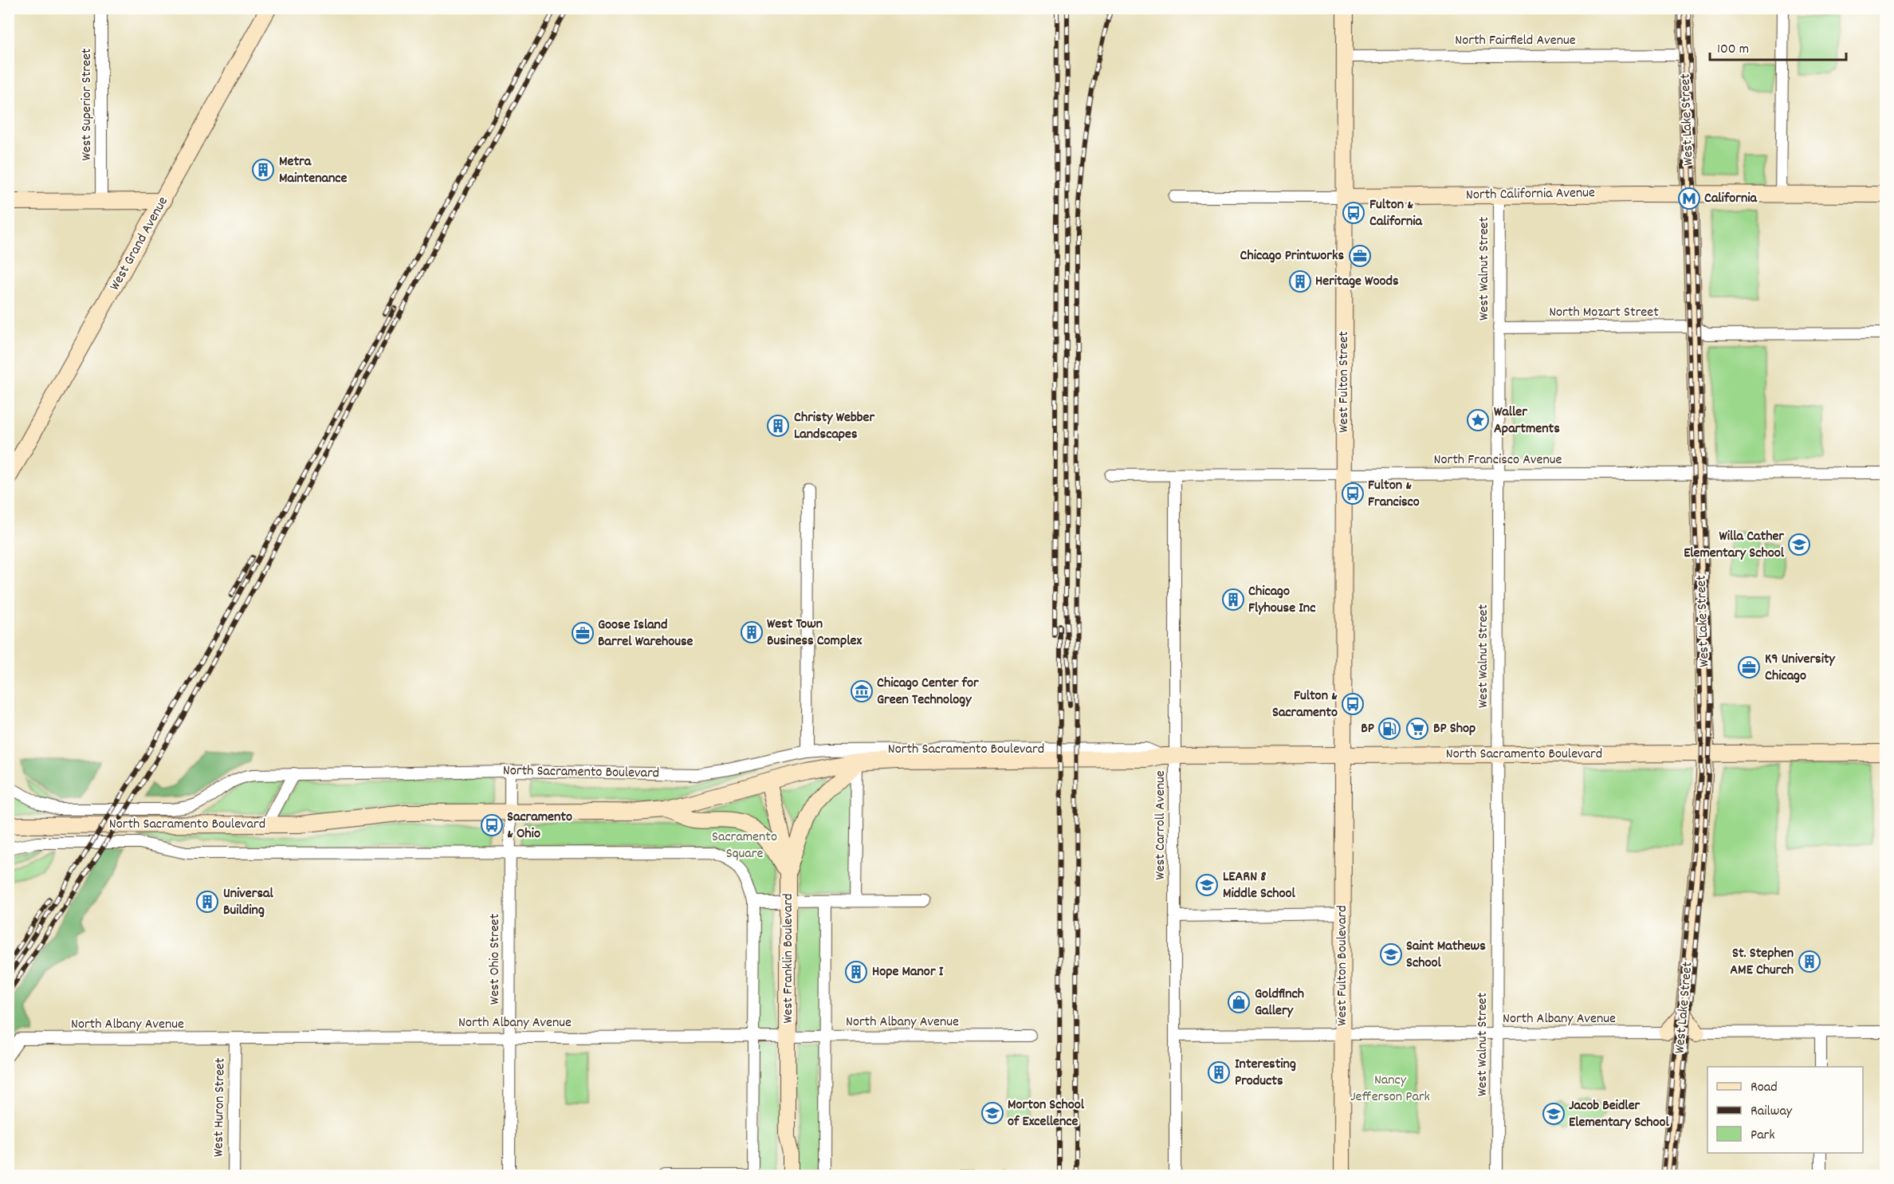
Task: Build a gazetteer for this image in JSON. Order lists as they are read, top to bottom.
{
  "streets": {
    "street": [
      "North Fairfield Avenue",
      "West Superior Street",
      "West Lake Street",
      "North California Avenue",
      "West Grand Avenue",
      "West Walnut Street",
      "North Mozart Street",
      "West Fulton Street",
      "North Francisco Avenue",
      "North Sacramento Boulevard",
      "West Carroll Avenue",
      "West Franklin Boulevard",
      "West Ohio Street",
      "West Fulton Boulevard",
      "North Albany Avenue",
      "West Huron Street"
    ]
  },
  "crossings": [
    ["North Fairfield Avenue", "West Lake Street"],
    ["North Fairfield Avenue", "West Fulton Street"],
    ["West Lake Street", "North California Avenue"],
    ["West Lake Street", "North Mozart Street"],
    ["West Lake Street", "North Francisco Avenue"],
    ["West Lake Street", "North Sacramento Boulevard"],
    ["West Lake Street", "North Albany Avenue"],
    ["North California Avenue", "West Walnut Street"],
    ["North California Avenue", "West Fulton Street"],
    ["West Walnut Street", "North Mozart Street"],
    ["West Walnut Street", "North Francisco Avenue"],
    ["West Walnut Street", "North Sacramento Boulevard"],
    ["West Walnut Street", "North Albany Avenue"],
    ["West Fulton Street", "North Francisco Avenue"],
    ["West Fulton Street", "North Sacramento Boulevard"],
    ["West Fulton Street", "West Fulton Boulevard"],
    ["North Francisco Avenue", "West Carroll Avenue"],
    ["North Sacramento Boulevard", "West Carroll Avenue"],
    ["North Sacramento Boulevard", "West Franklin Boulevard"],
    ["North Sacramento Boulevard", "West Ohio Street"],
    ["North Sacramento Boulevard", "West Fulton Boulevard"],
    ["West Carroll Avenue", "North Albany Avenue"],
    ["West Franklin Boulevard", "North Albany Avenue"],
    ["West Ohio Street", "North Albany Avenue"],
    ["West Fulton Boulevard", "North Albany Avenue"],
    ["North Albany Avenue", "West Huron Street"]
  ],
  "parks": ["Sacramento Square", "Nancy Jefferson Park"],
  "places": {
    "building": [
      "Metra Maintenance",
      "Heritage Woods",
      "Christy Webber Landscapes",
      "Chicago Flyhouse Inc",
      "West Town Business Complex",
      "Universal Building",
      "St. Stephen AME Church",
      "Hope Manor I",
      "Interesting Products"
    ],
    "metro station": ["California"],
    "bus stop": [
      "Fulton & California",
      "Fulton & Francisco",
      "Fulton & Sacramento",
      "Sacramento & Ohio"
    ],
    "office": ["Chicago Printworks", "Goose Island Barrel Warehouse", "K9 University Chicago"],
    "place": ["Waller Apartments"],
    "school or university": [
      "Willa Cather Elementary School",
      "LEARN 8 Middle School",
      "Saint Mathews School",
      "Morton School of Excellence",
      "Jacob Beidler Elementary School"
    ],
    "museum": ["Chicago Center for Green Technology"],
    "fuel station": ["BP"],
    "supermarket": ["BP Shop"],
    "shop": ["Goldfinch Gallery"]
  },
  "legend": ["Road", "Railway", "Park"],
  "scale_bar": "100 m"
}
